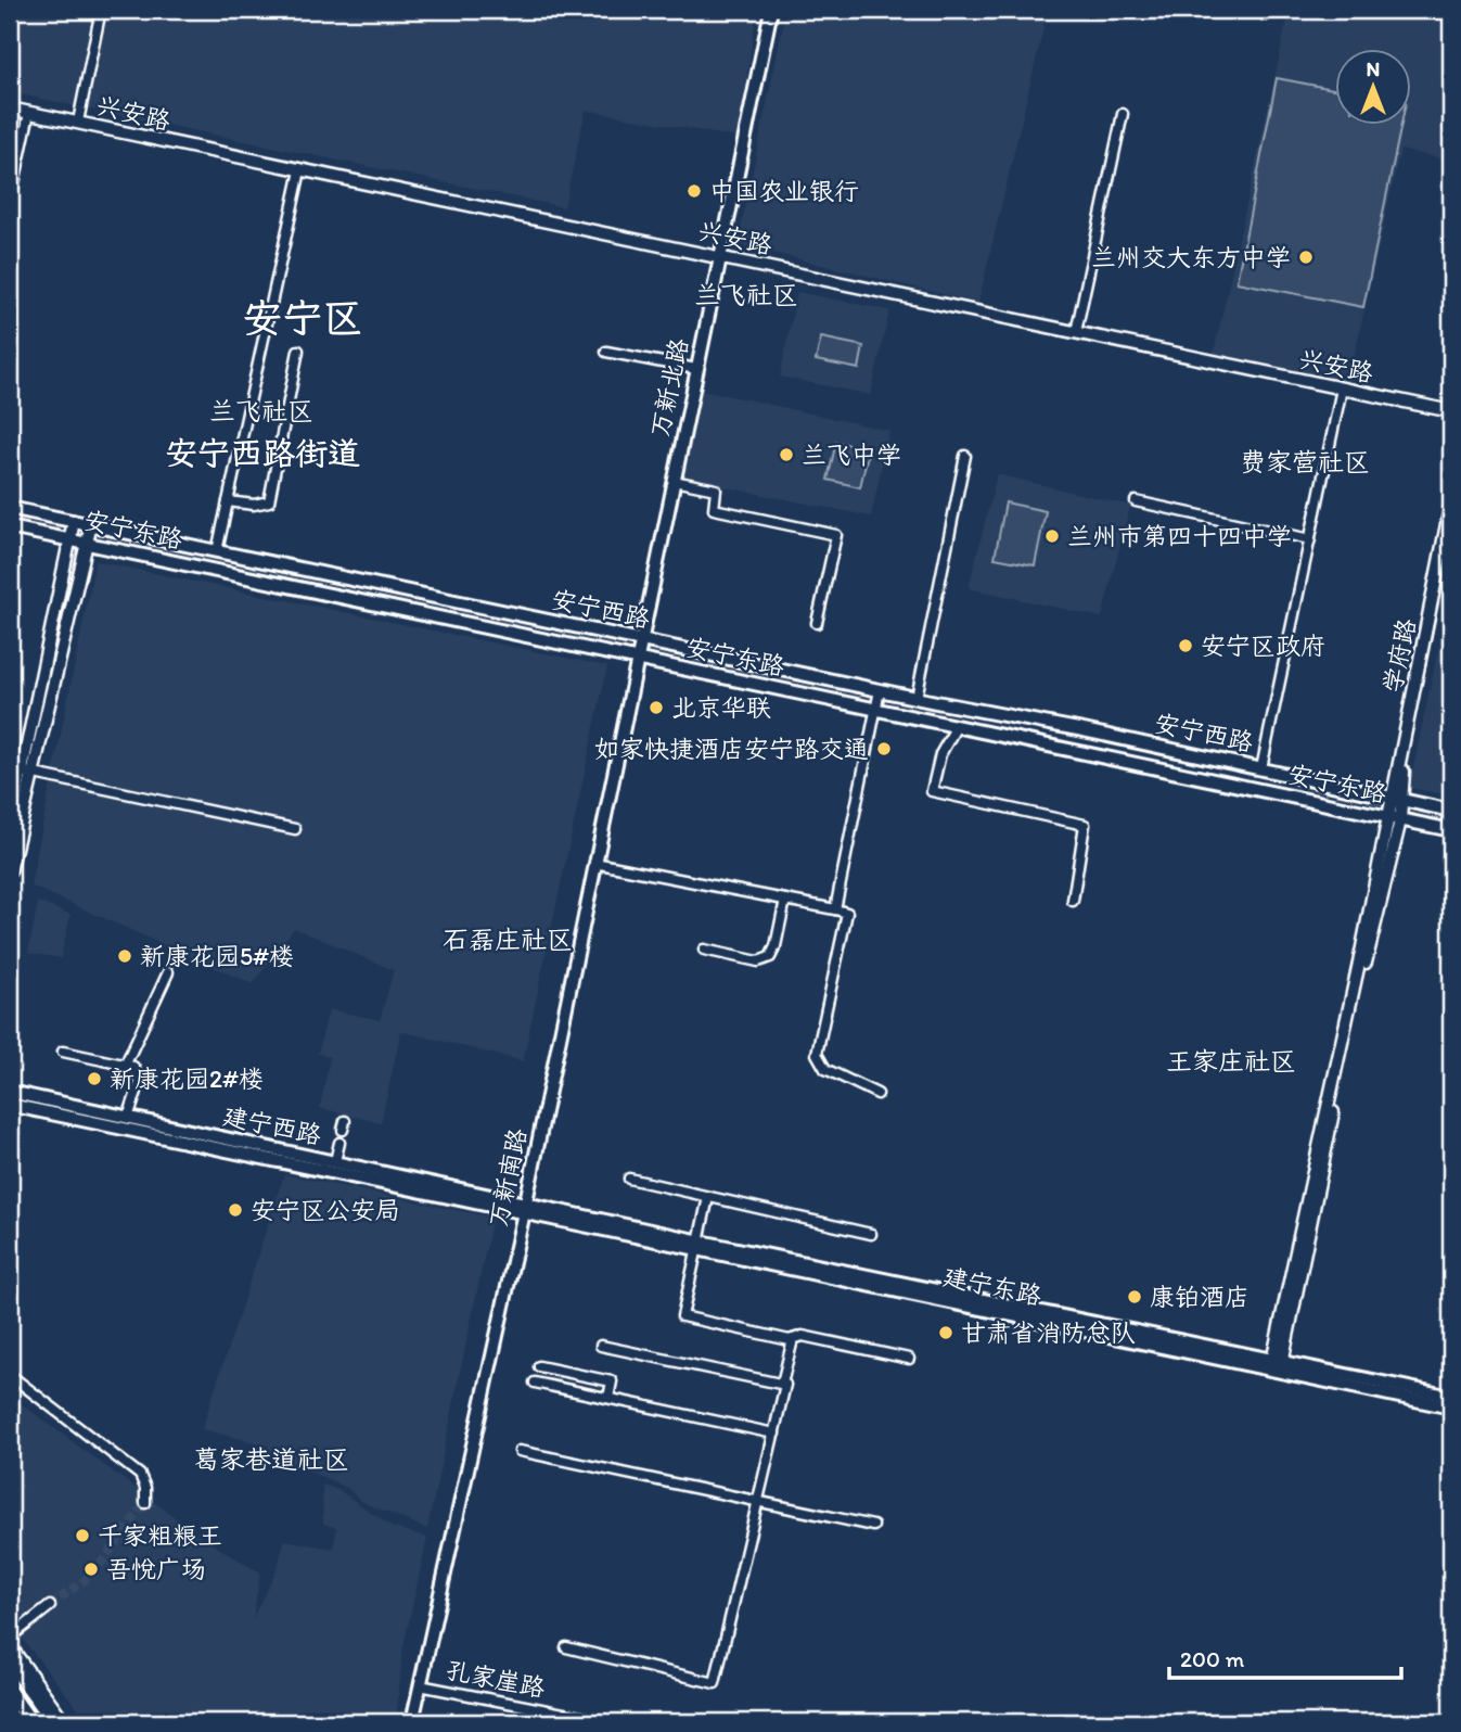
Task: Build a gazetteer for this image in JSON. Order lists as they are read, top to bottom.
{
  "streets": {
    "main road": [
      "万新北路",
      "安宁东路",
      "安宁西路",
      "建宁西路",
      "万新南路",
      "建宁东路"
    ],
    "street": ["兴安路", "学府路", "孔家崖路"]
  },
  "crossings": [
    ["兴安路", "万新北路"],
    ["万新北路", "安宁西路"],
    ["万新北路", "万新南路"],
    ["安宁东路", "学府路"],
    ["安宁东路", "万新南路"],
    ["安宁西路", "学府路"],
    ["安宁西路", "万新南路"],
    ["学府路", "建宁东路"],
    ["建宁西路", "万新南路"],
    ["建宁西路", "建宁东路"],
    ["万新南路", "建宁东路"],
    ["万新南路", "孔家崖路"]
  ],
  "districts": [
    "兰飞社区",
    "安宁区",
    "兰飞社区",
    "安宁西路街道",
    "费家营社区",
    "石磊庄社区",
    "王家庄社区",
    "葛家巷道社区"
  ],
  "places": [
    "中国农业银行",
    "兰州交大东方中学",
    "兰飞中学",
    "兰州市第四十四中学",
    "安宁区政府",
    "北京华联",
    "如家快捷酒店安宁路交通",
    "新康花园5#楼",
    "新康花园2#楼",
    "安宁区公安局",
    "康铂酒店",
    "甘肃省消防总队",
    "千家粗粮王",
    "吾悦广场"
  ],
  "scale_bar": "200 m",
  "north": "top"
}
